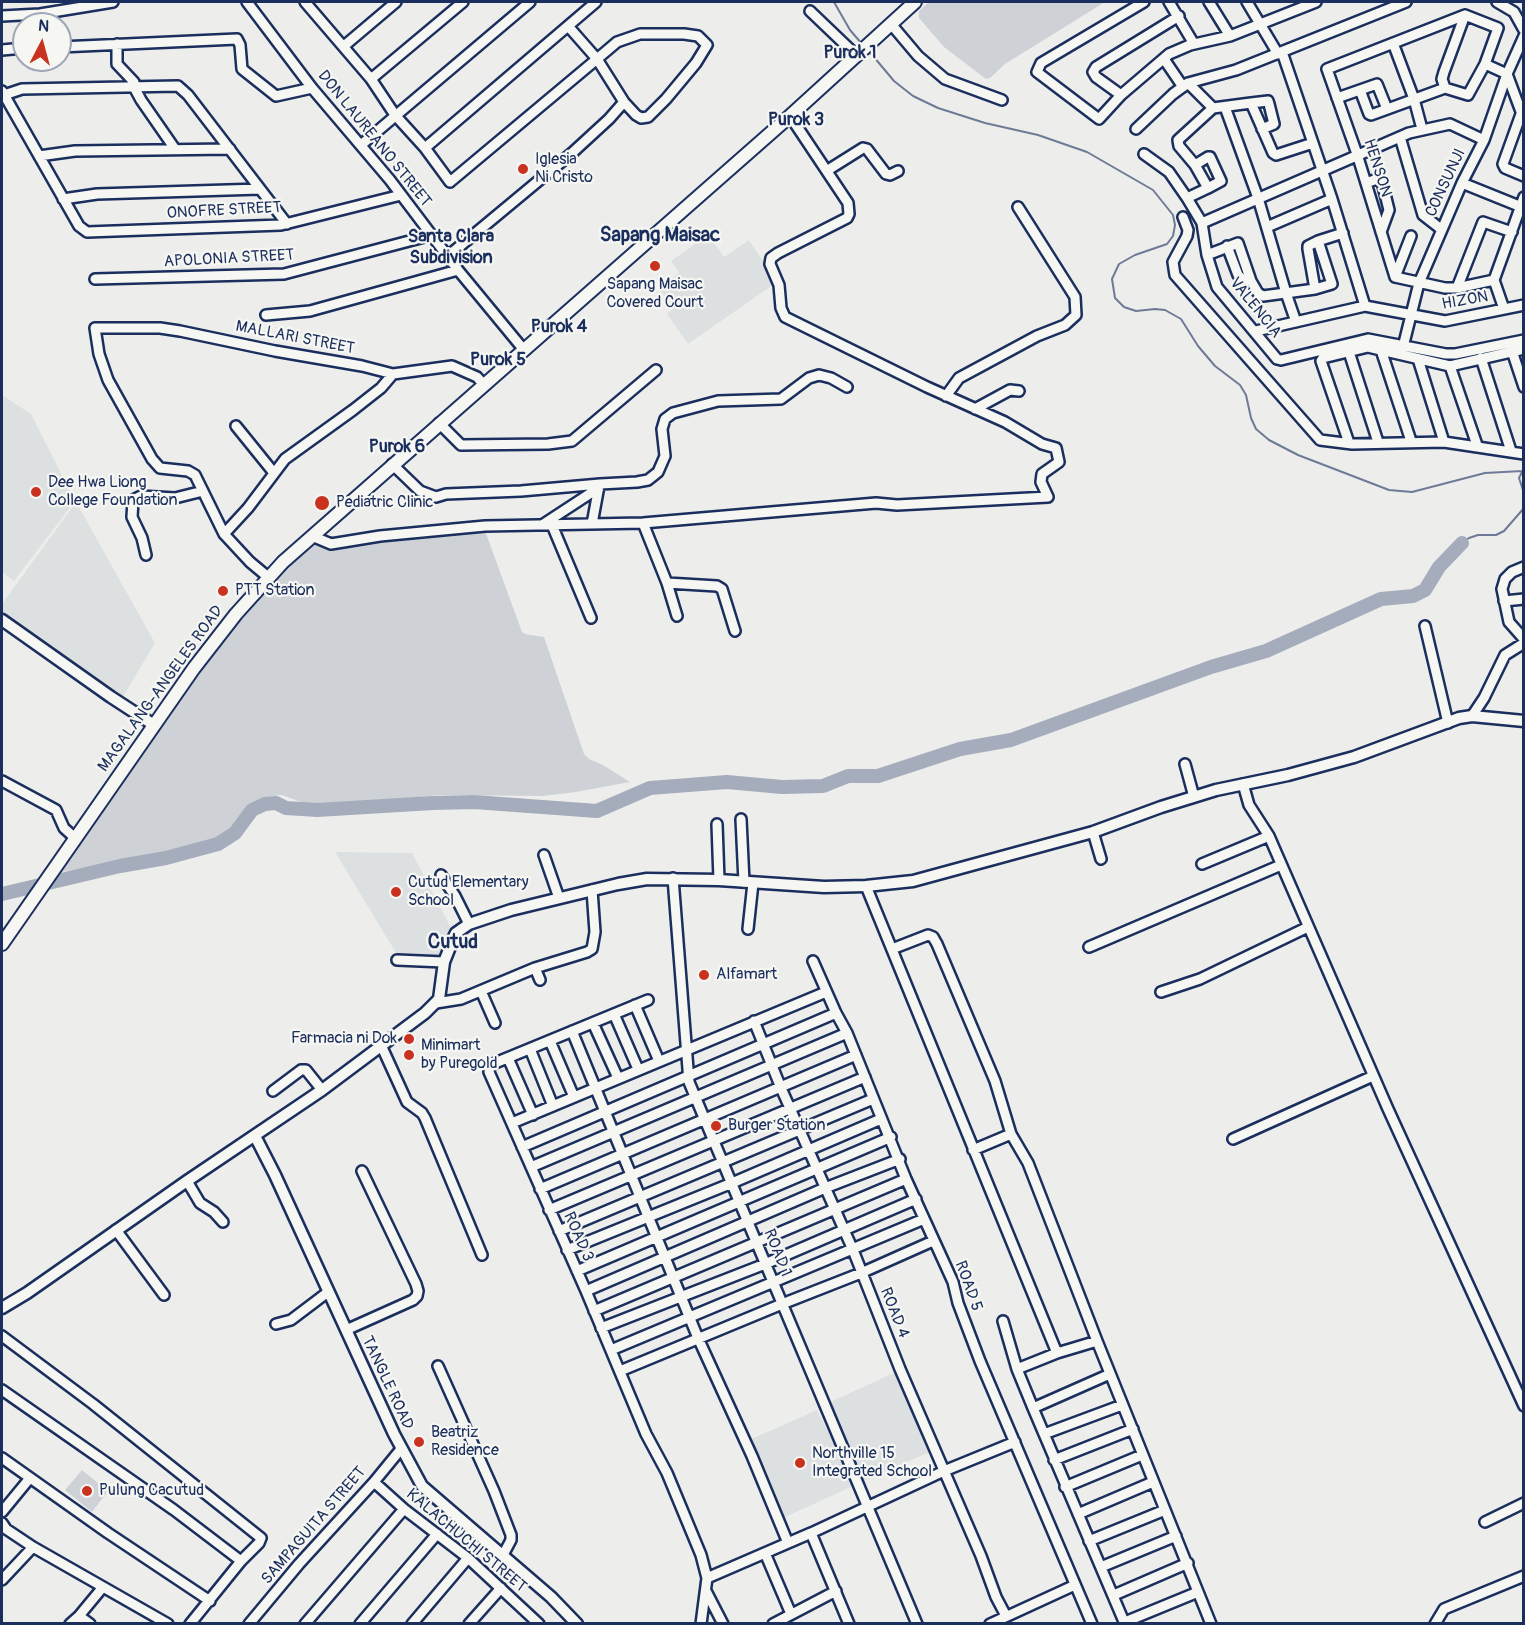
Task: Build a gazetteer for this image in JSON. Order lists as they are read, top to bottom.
{
  "streets": {
    "main road": ["MAGALANG-ANGELES ROAD"],
    "street": [
      "DON LAUREANO STREET",
      "HENSON",
      "CONSUNJI",
      "ONOFRE STREET",
      "APOLONIA STREET",
      "HIZON",
      "VALENCIA",
      "MALLARI STREET",
      "ROAD 3",
      "ROAD 1",
      "ROAD 5",
      "ROAD 4",
      "TANGLE ROAD",
      "SAMPAGUITA STREET",
      "KALACHUCHI STREET"
    ]
  },
  "crossings": [
    ["DON LAUREANO STREET", "ONOFRE STREET"],
    ["DON LAUREANO STREET", "APOLONIA STREET"],
    ["DON LAUREANO STREET", "MAGALANG-ANGELES ROAD"],
    ["CONSUNJI", "HIZON"],
    ["CONSUNJI", "VALENCIA"],
    ["MALLARI STREET", "MAGALANG-ANGELES ROAD"],
    ["TANGLE ROAD", "SAMPAGUITA STREET"],
    ["SAMPAGUITA STREET", "KALACHUCHI STREET"]
  ],
  "districts": [
    "Purok 1",
    "Purok 3",
    "Sapang Maisac",
    "Santa Clara Subdivision",
    "Purok 4",
    "Purok 5",
    "Purok 6",
    "Cutud"
  ],
  "places": [
    "Iglesia Ni Cristo",
    "Sapang Maisac Covered Court",
    "Dee Hwa Liong College Foundation",
    "Pediatric Clinic",
    "PTT Station",
    "Cutud Elementary School",
    "Alfamart",
    "Farmacia ni Dok",
    "Minimart by Puregold",
    "Burger Station",
    "Beatriz Residence",
    "Northville 15 Integrated School",
    "Pulung Cacutud"
  ],
  "north": "top"
}
